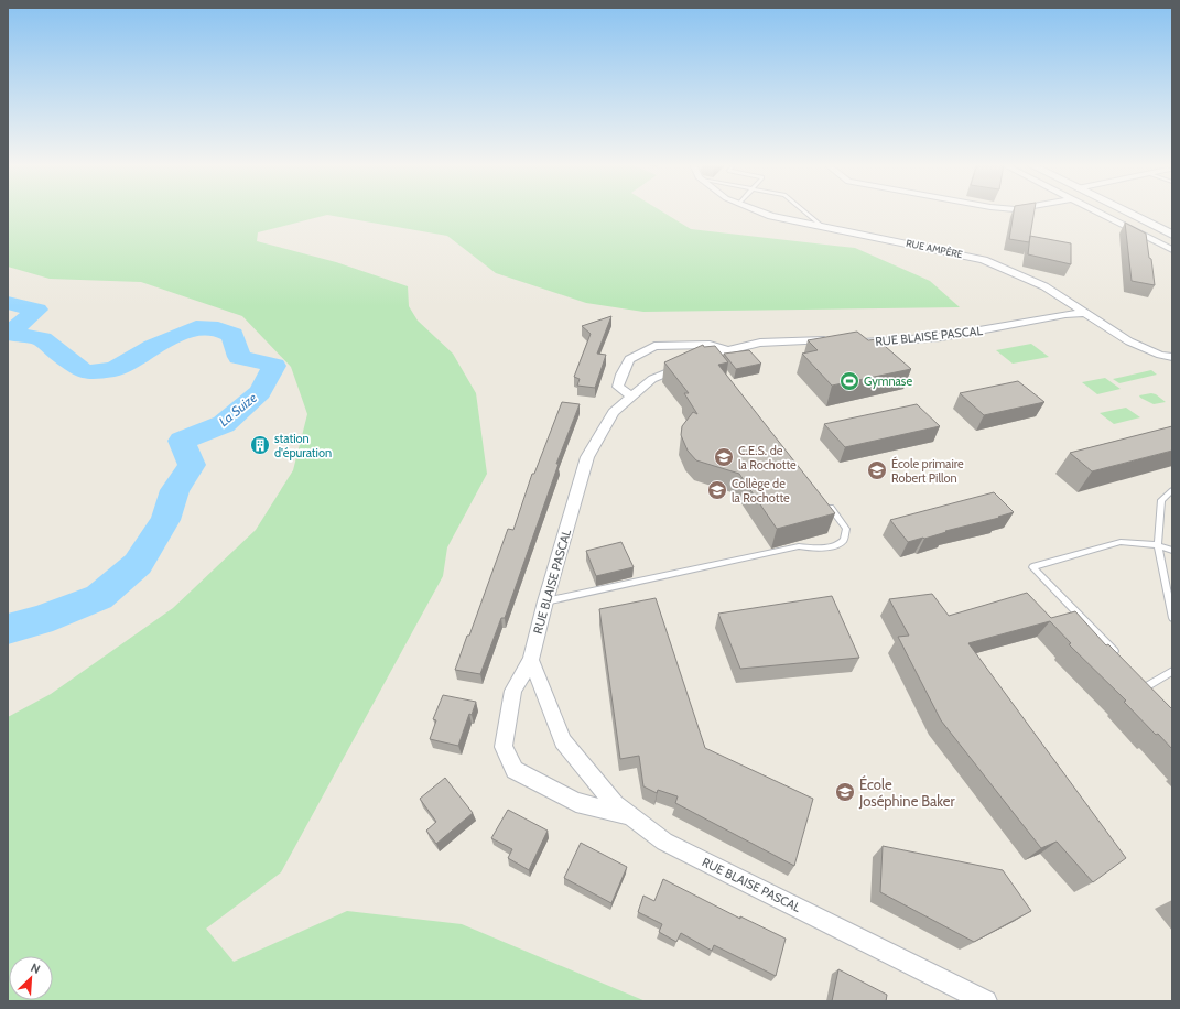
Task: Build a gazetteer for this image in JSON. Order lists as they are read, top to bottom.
{
  "streets": {
    "street": ["RUE AMPÈRE", "RUE BLAISE PASCAL"]
  },
  "crossings": [
    ["RUE AMPÈRE", "RUE BLAISE PASCAL"]
  ],
  "water": ["La Suize"],
  "places": {
    "sports": ["Gymnase"],
    "building": ["station d'épuration"],
    "school or university": [
      "C.E.S. de la Rochotte",
      "École primaire Robert Pillon",
      "Collège de la Rochotte",
      "École Joséphine Baker"
    ]
  },
  "north": "top right"
}
